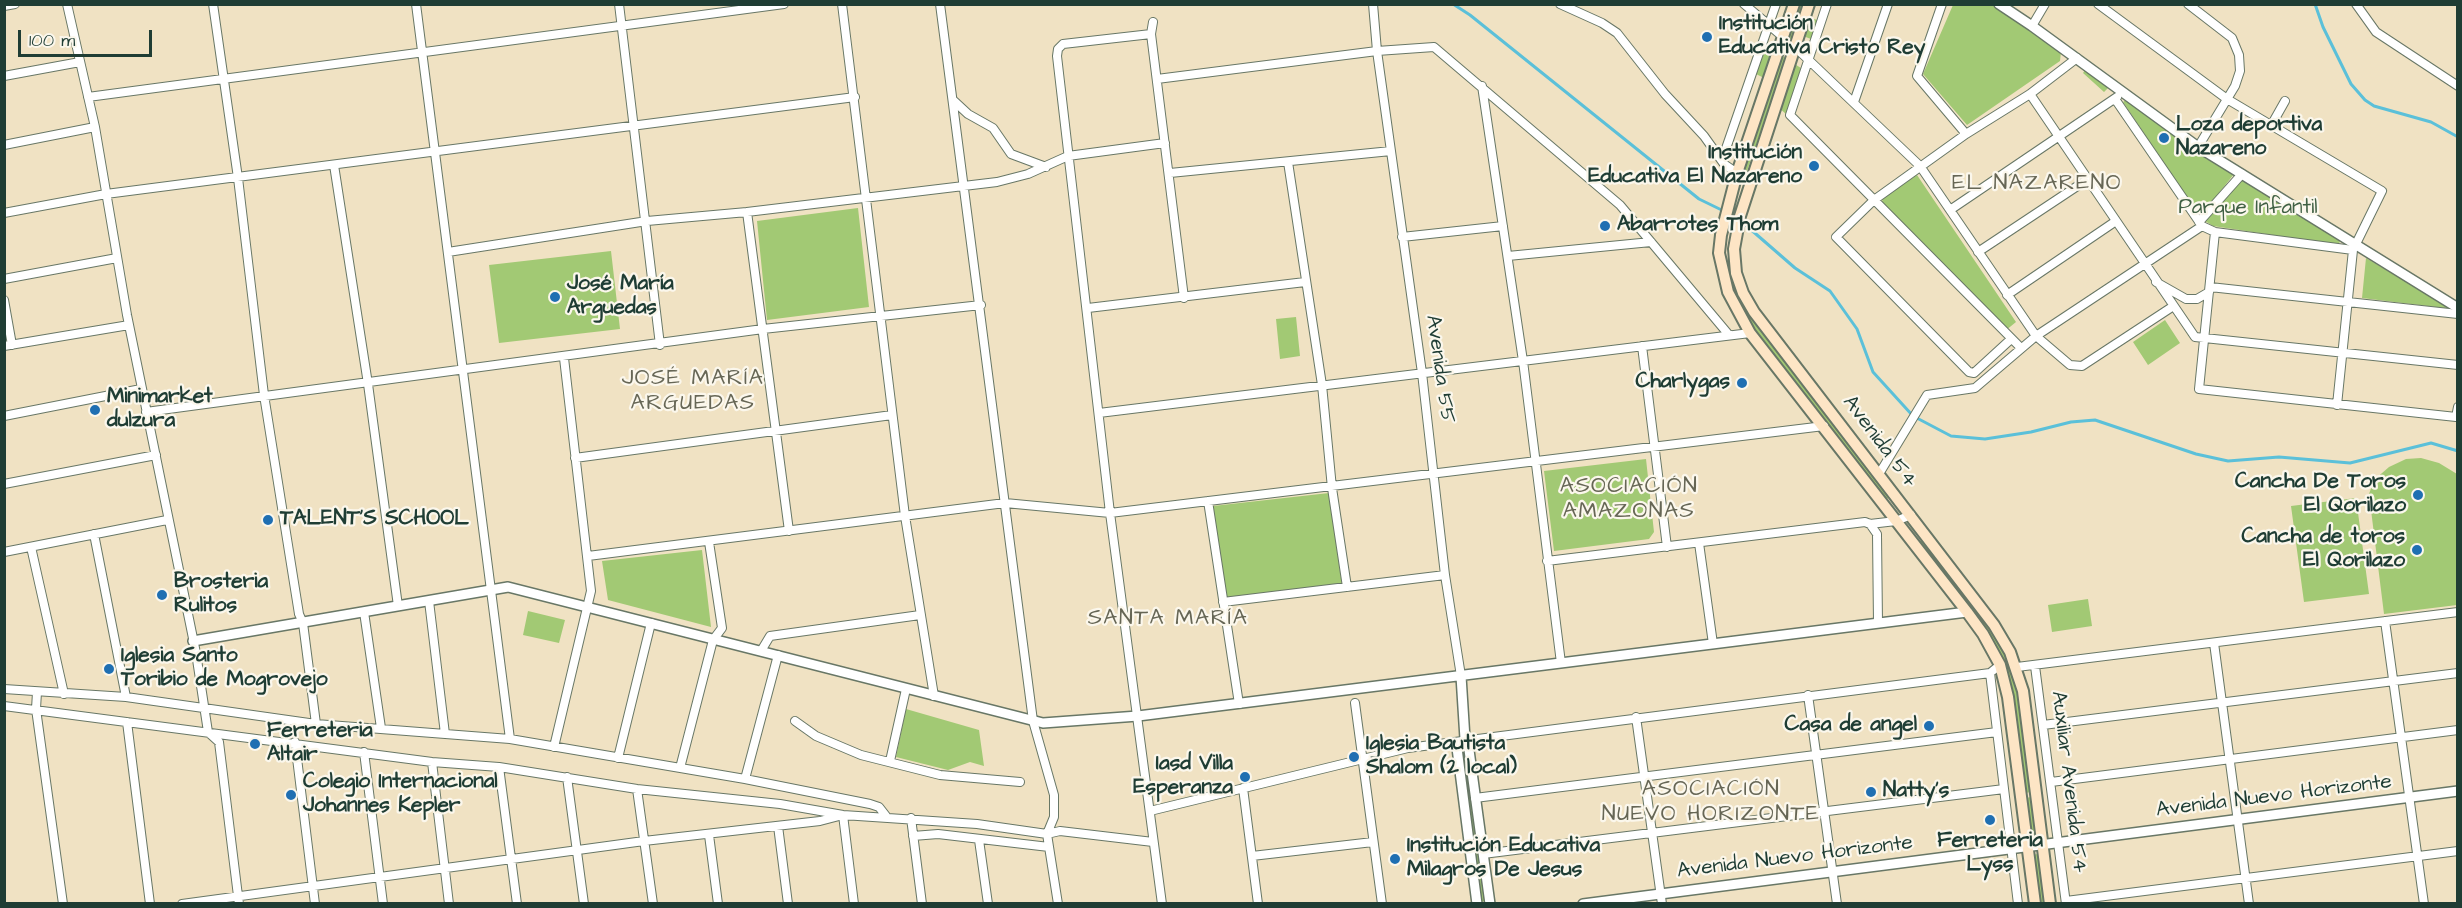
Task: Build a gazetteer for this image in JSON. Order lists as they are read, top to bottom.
{
  "streets": {
    "main road": ["Avenida 54"],
    "street": ["Avenida 55", "Auxiliar Avenida 54", "Avenida Nuevo Horizonte"]
  },
  "crossings": [
    ["Avenida 54", "Avenida Nuevo Horizonte"],
    ["Auxiliar Avenida 54", "Avenida Nuevo Horizonte"]
  ],
  "districts": [
    "EL NAZARENO",
    "JOSÉ MARÍA ARGUEDAS",
    "ASOCIACIÓN AMAZONAS",
    "SANTA MARÍA",
    "ASOCIACIÓN NUEVO HORIZONTE"
  ],
  "parks": ["Parque Infantil"],
  "places": [
    "Institución Educativa Cristo Rey",
    "Loza deportiva Nazareno",
    "Institución Educativa El Nazareno",
    "Abarrotes Thom",
    "José María Arguedas",
    "Charlygas",
    "Minimarket dulzura",
    "Cancha De Toros El Qorilazo",
    "TALENT'S SCHOOL",
    "Cancha de toros El Qorilazo",
    "Brosteria Rulitos",
    "Iglesia Santo Toribio de Mogrovejo",
    "Casa de angel",
    "Ferreteria Altair",
    "Iglesia Bautista Shalom (2 local)",
    "Iasd Villa Esperanza",
    "Natty's",
    "Colegio Internacional Johannes Kepler",
    "Ferreteria Lyss",
    "Institución Educativa Milagros De Jesus"
  ],
  "scale_bar": "100 m"
}
